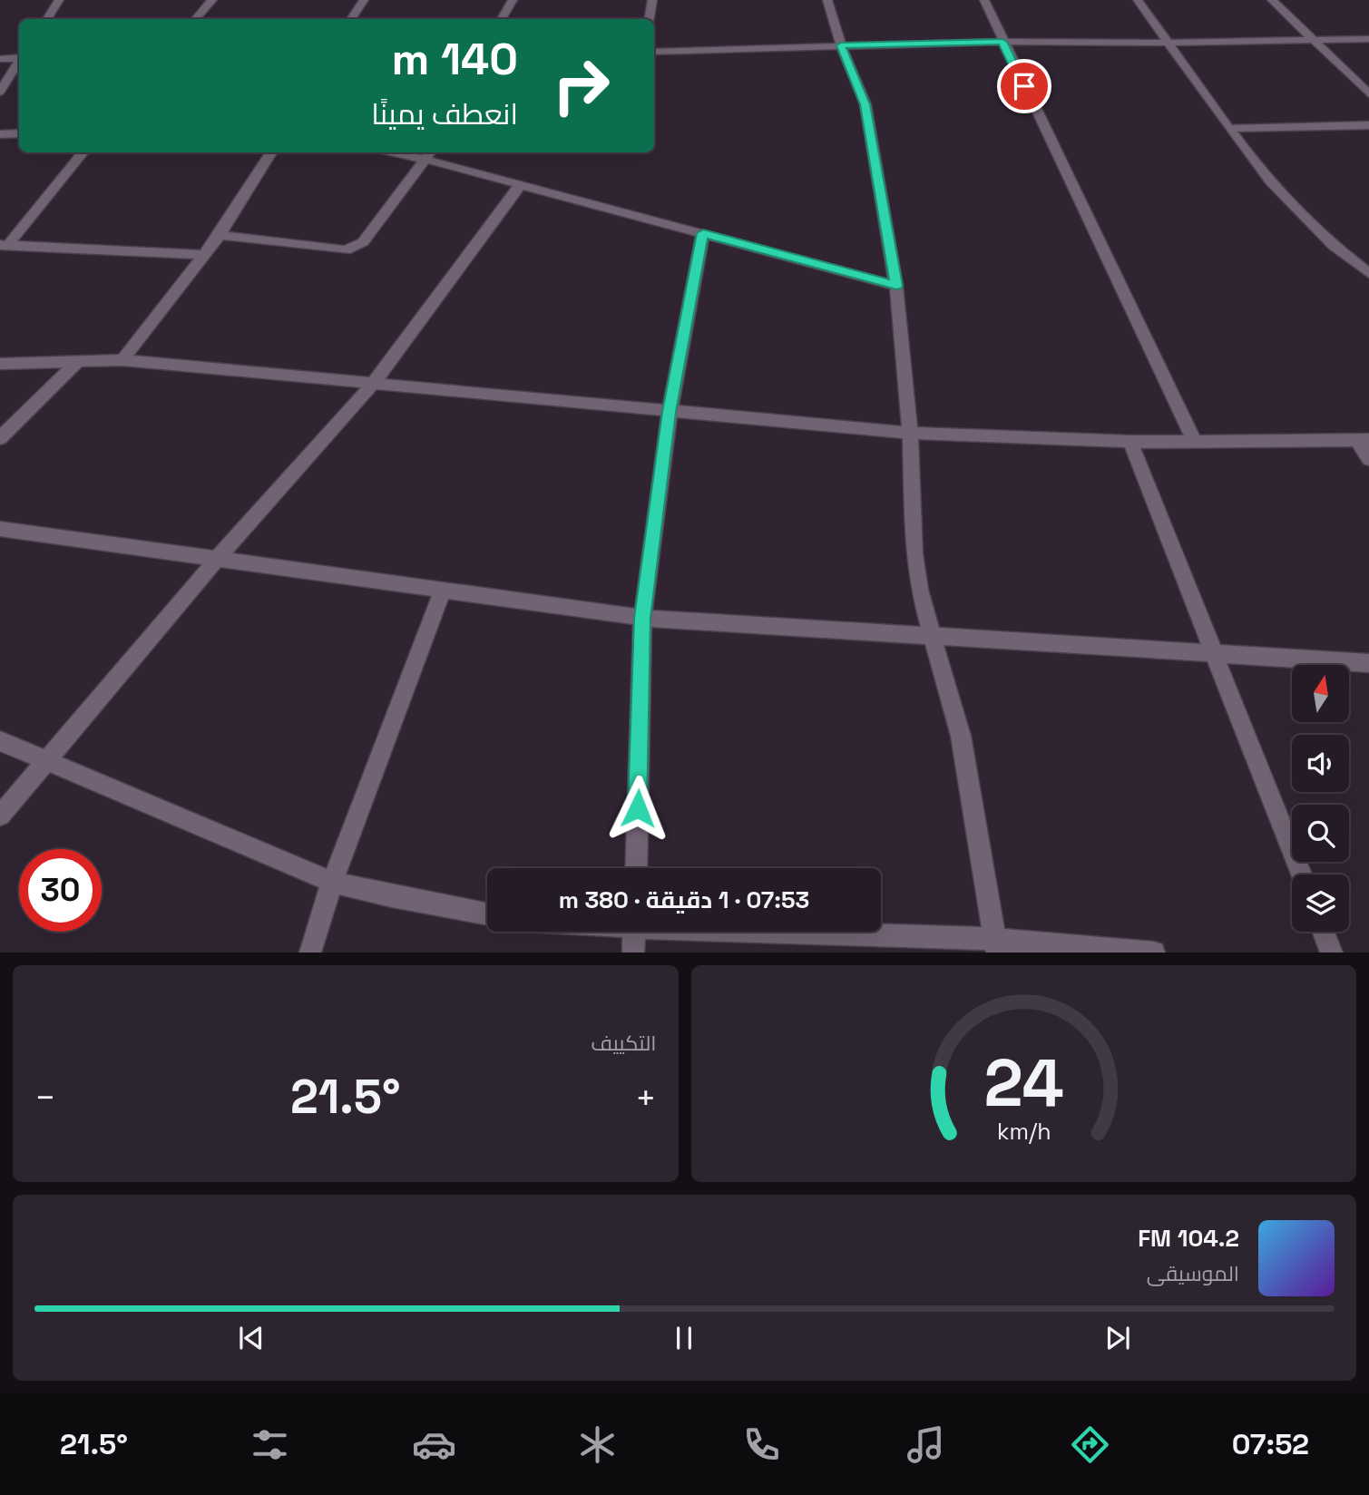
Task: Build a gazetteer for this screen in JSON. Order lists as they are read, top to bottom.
{
  "north": "top",
  "page": {
    "turn": ["140 m", "انعطف يمينًا"],
    "limit": "30",
    "trip": "07:53 · 1 دقيقة · 380 m",
    "tile": "التكييف",
    "heat": ["−", "21.5°", "+"],
    "song": ["104.2 FM", "الموسيقى"],
    "tabs": ["07:52", "21.5°"],
    "gauge": ["24", "km/h"]
  }
}
